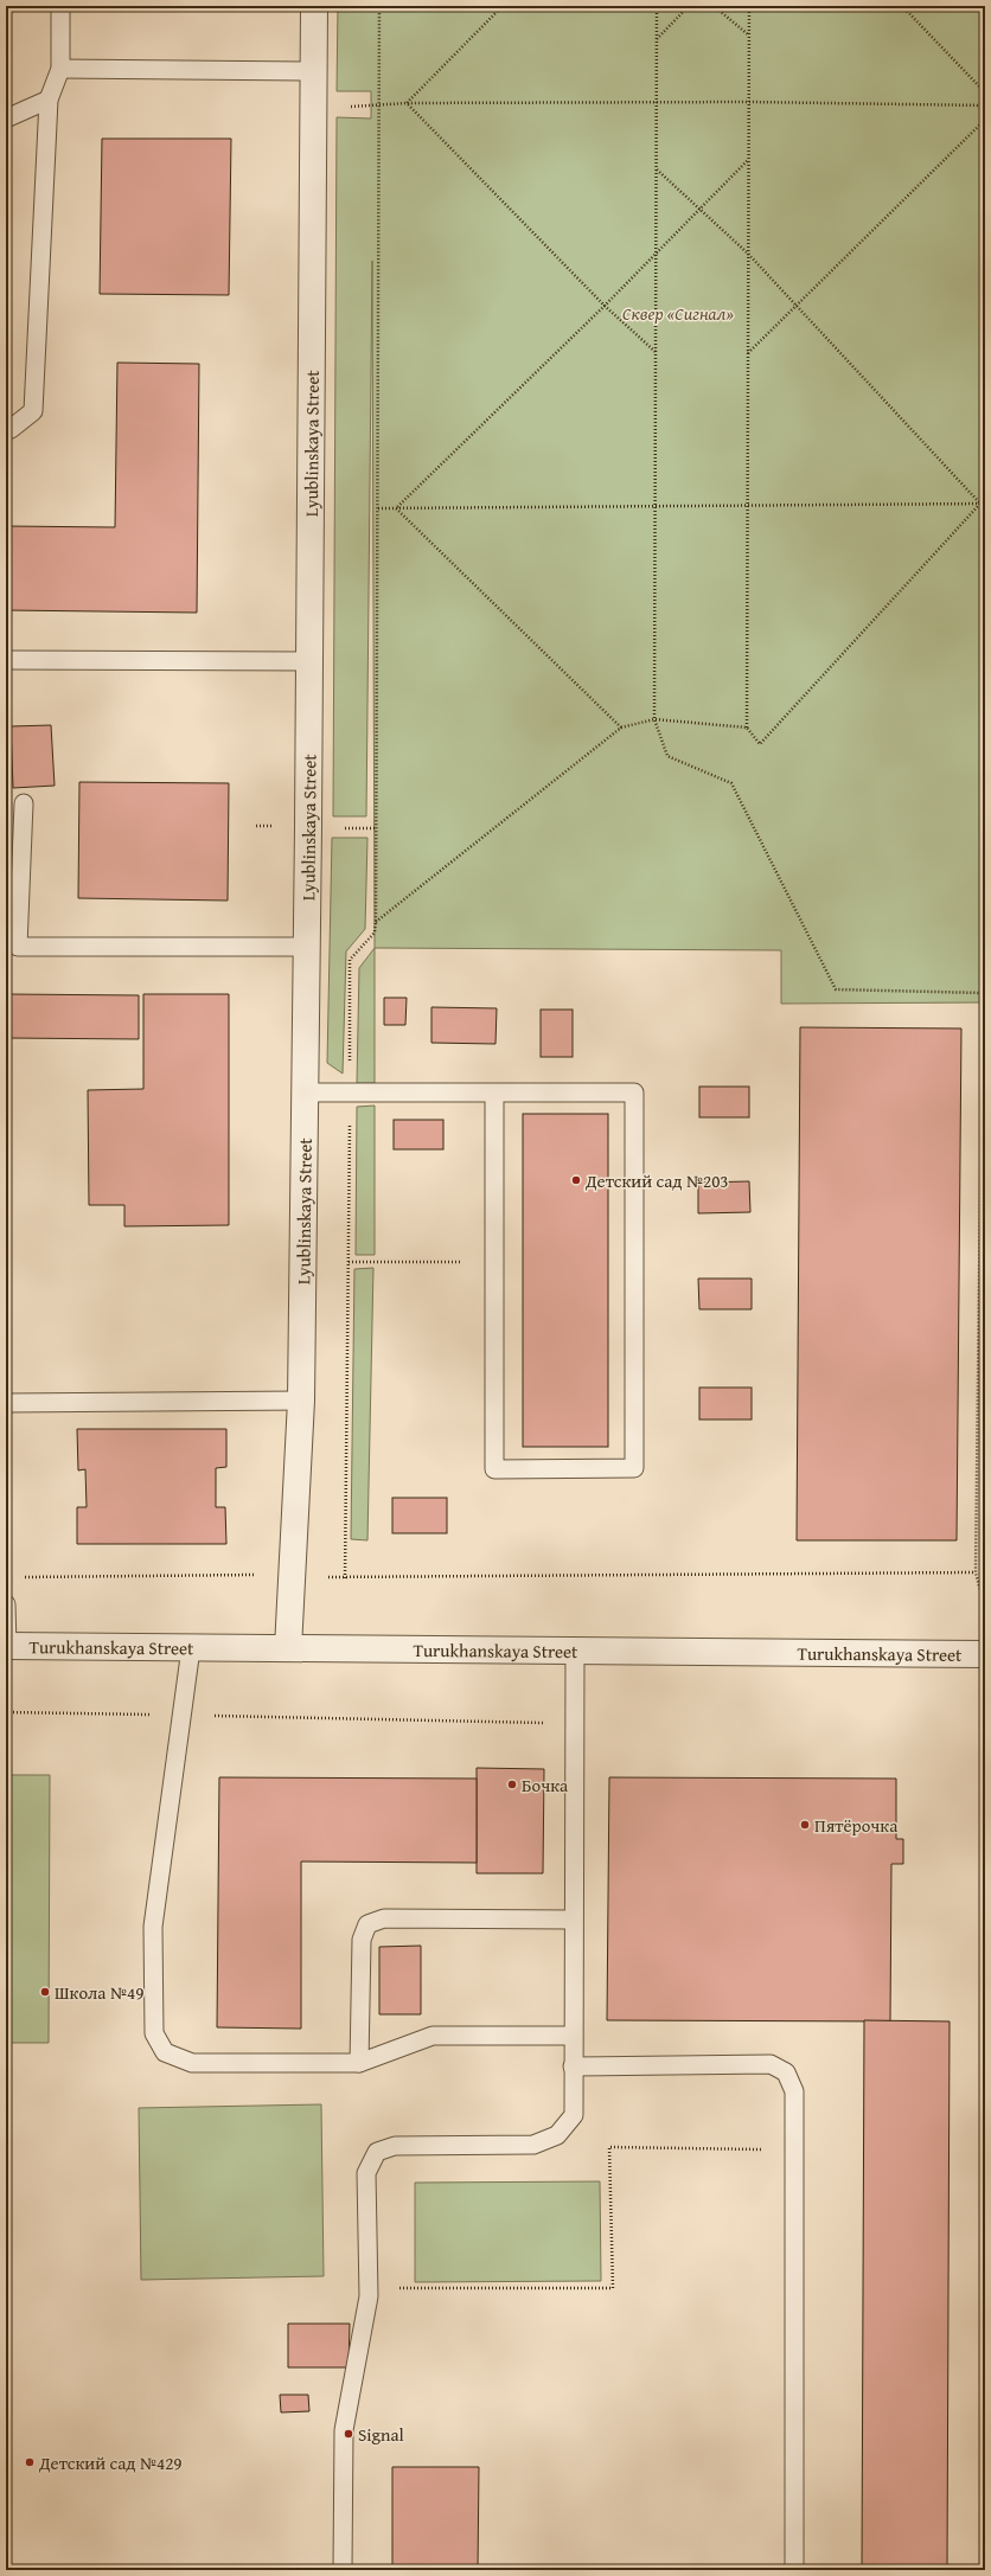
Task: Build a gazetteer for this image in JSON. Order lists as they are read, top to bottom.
{
  "streets": {
    "street": ["Lyublinskaya Street", "Turukhanskaya Street"]
  },
  "crossings": [
    ["Lyublinskaya Street", "Turukhanskaya Street"]
  ],
  "parks": ["Сквер «Сигнал»"],
  "places": [
    "Детский сад №203",
    "Бочка",
    "Пятёрочка",
    "Школа №49",
    "Signal",
    "Детский сад №429"
  ]
}
